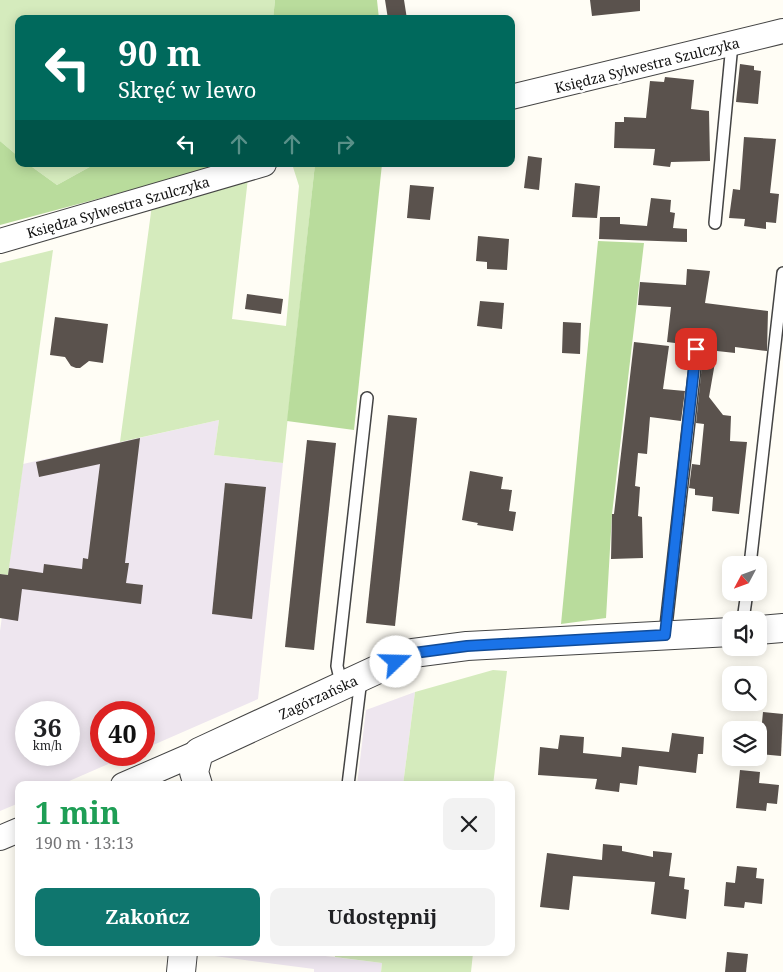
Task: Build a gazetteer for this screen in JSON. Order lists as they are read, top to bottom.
{
  "streets": {
    "street": ["Księdza Sylwestra Szulczyka", "Zagórzańska"]
  },
  "north": "bottom left",
  "page": {
    "turn": ["90 m", "Skręć w lewo"],
    "speed": "36 km/h",
    "limit": "40",
    "heading": ["1 min", "190 m · 13:13"],
    "buttons": ["Zakończ", "Udostępnij"]
  }
}
